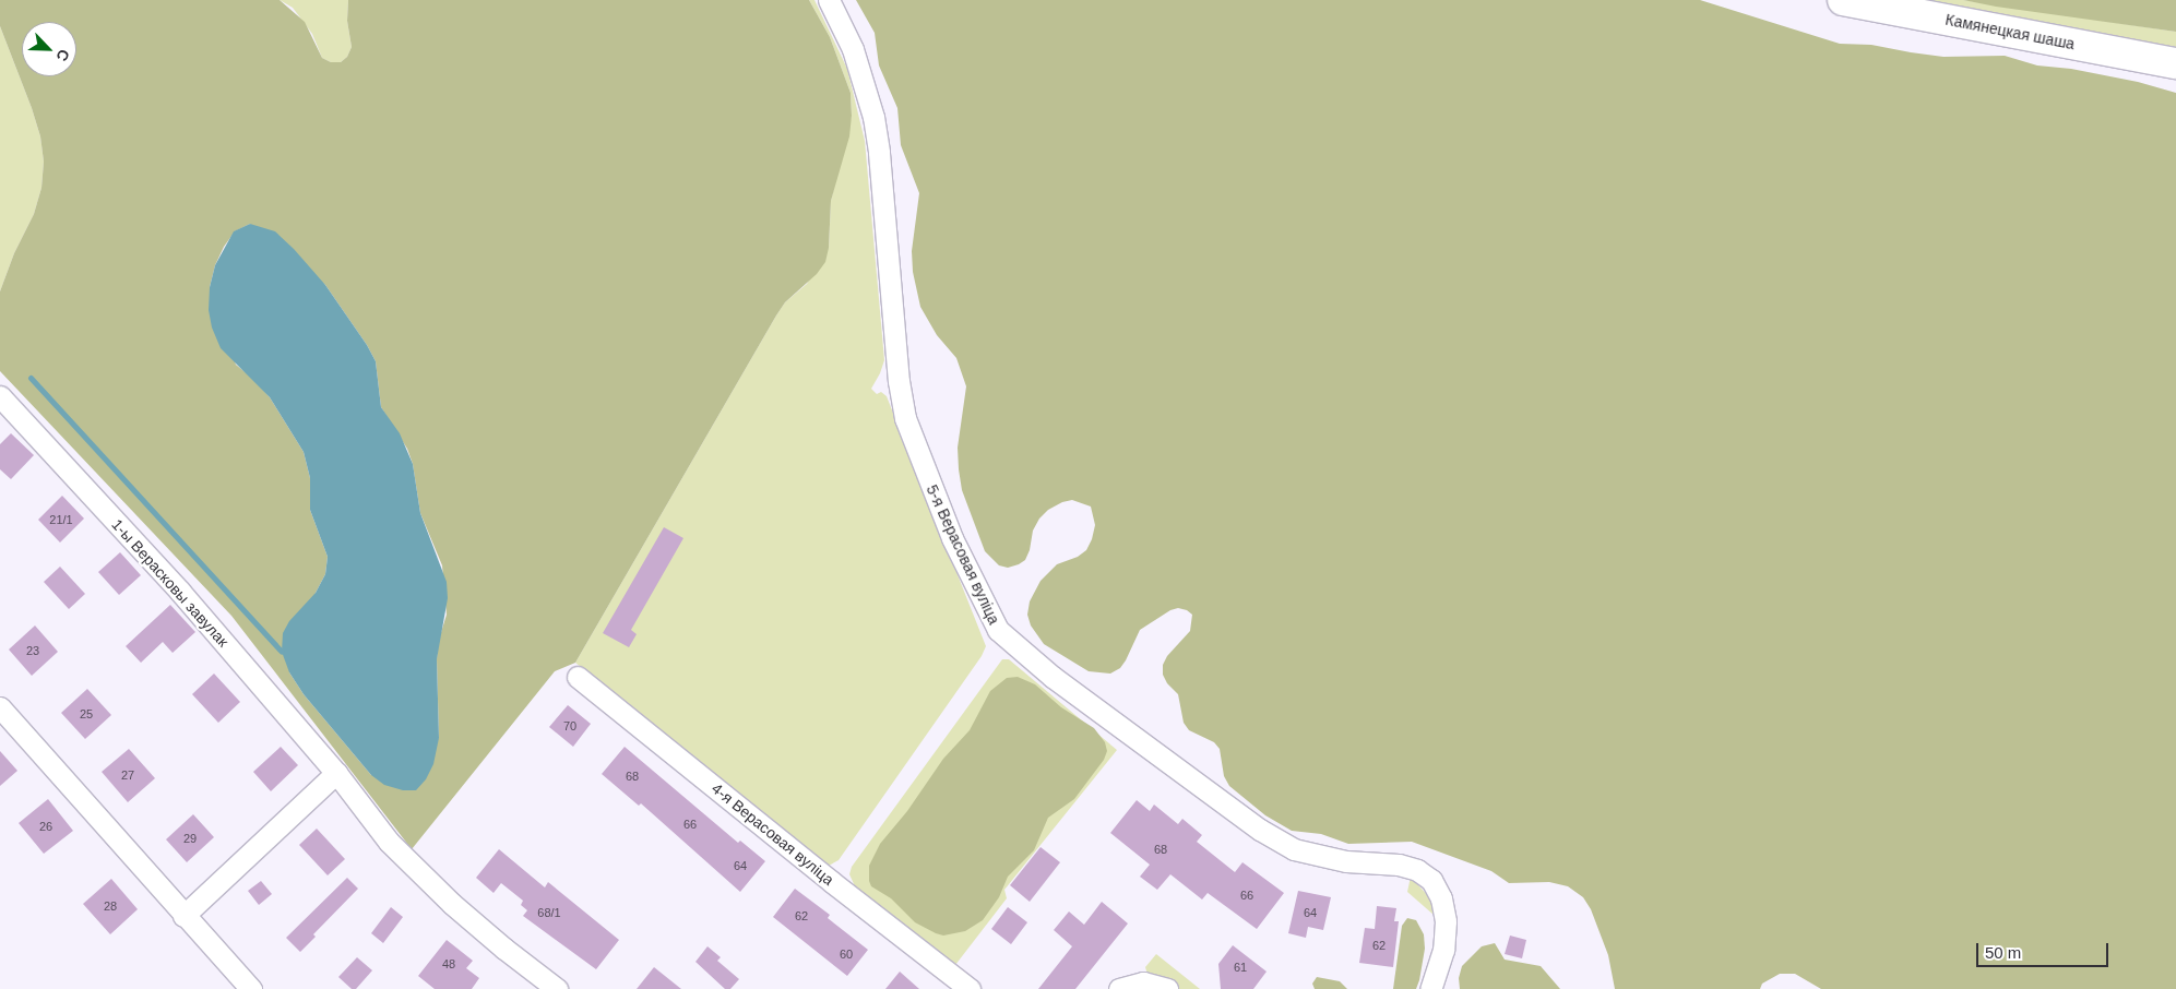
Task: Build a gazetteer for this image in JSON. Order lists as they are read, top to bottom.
{
  "streets": {
    "main road": ["Камянецкая шаша"],
    "street": ["5-я Верасовая вуліца", "1-ы Верасковы завулак", "4-я Верасовая вуліца"]
  },
  "house_numbers": [
    "21/1",
    "23",
    "25",
    "70",
    "27",
    "68",
    "66",
    "26",
    "29",
    "68",
    "64",
    "66",
    "28",
    "68/1",
    "64",
    "62",
    "62",
    "60",
    "48",
    "61"
  ],
  "scale_bar": "50 m",
  "north": "bottom right"
}
